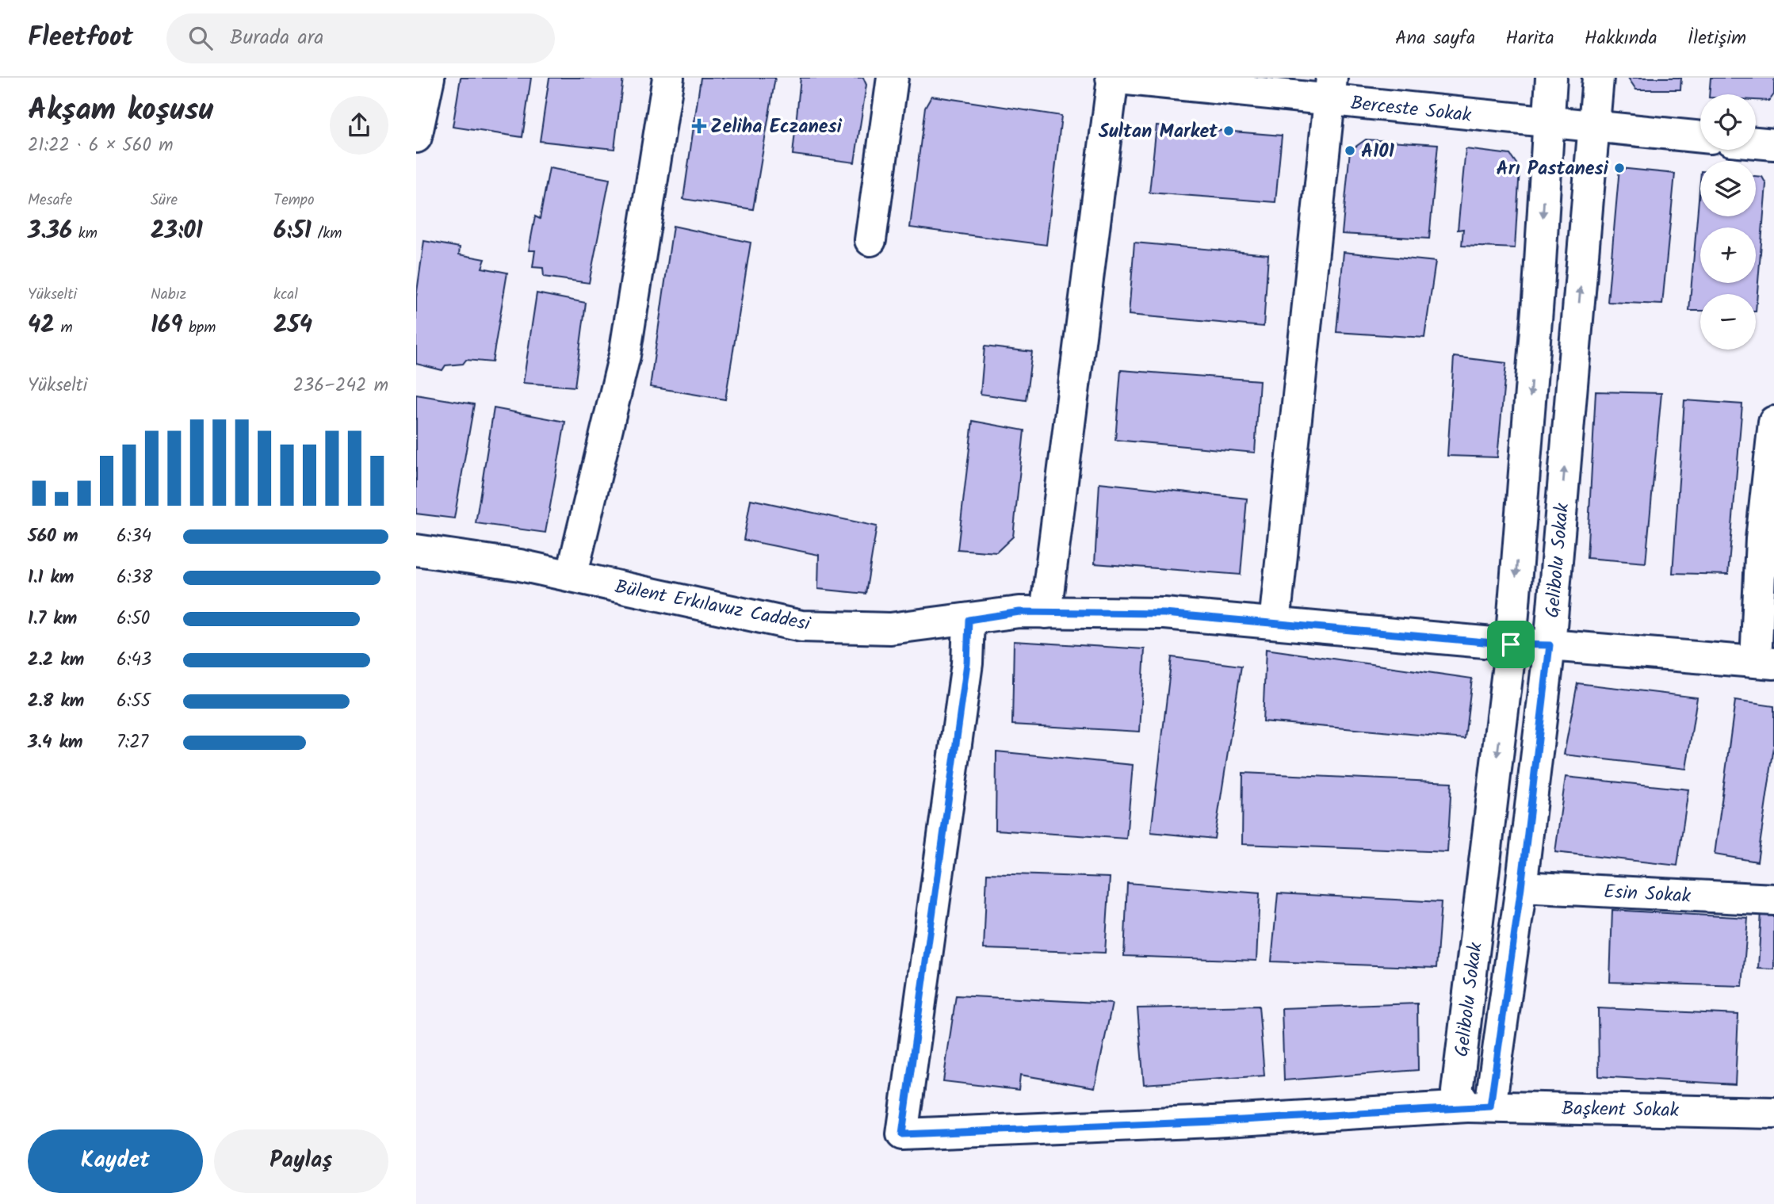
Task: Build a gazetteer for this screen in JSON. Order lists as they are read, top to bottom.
{
  "streets": {
    "street": [
      "Berceste Sokak",
      "Gelibolu Sokak",
      "Bülent Erkılavuz Caddesi",
      "Esin Sokak",
      "Başkent Sokak"
    ]
  },
  "crossings": [
    ["Berceste Sokak", "Gelibolu Sokak"],
    ["Gelibolu Sokak", "Bülent Erkılavuz Caddesi"],
    ["Gelibolu Sokak", "Esin Sokak"],
    ["Gelibolu Sokak", "Başkent Sokak"],
    ["Bülent Erkılavuz Caddesi", "Başkent Sokak"]
  ],
  "places": {
    "health": ["Zeliha Eczanesi"],
    "other": ["Sultan Market", "A101", "Arı Pastanesi"]
  },
  "page": {
    "header": "Fleetfoot",
    "search": "Burada ara",
    "nav": [
      "Ana sayfa",
      "Harita",
      "Hakkında",
      "İletişim"
    ],
    "heading": ["Akşam koşusu", "21:22 · 6 × 560 m"],
    "map_buttons": ["+", "−"],
    "stats": [
      ["Mesafe", "3.36 km"],
      ["Süre", "23:01"],
      ["Tempo", "6:51 /km"],
      ["Yükselti", "42 m"],
      ["Nabız", "169 bpm"],
      ["kcal", "254"]
    ],
    "chart": ["Yükselti", "236–242 m"],
    "list": [
      {
        "name": "560 m",
        "note": "6:34"
      },
      {
        "name": "1.1 km",
        "note": "6:38"
      },
      {
        "name": "1.7 km",
        "note": "6:50"
      },
      {
        "name": "2.2 km",
        "note": "6:43"
      },
      {
        "name": "2.8 km",
        "note": "6:55"
      },
      {
        "name": "3.4 km",
        "note": "7:27"
      }
    ],
    "buttons": ["Kaydet", "Paylaş"]
  }
}
